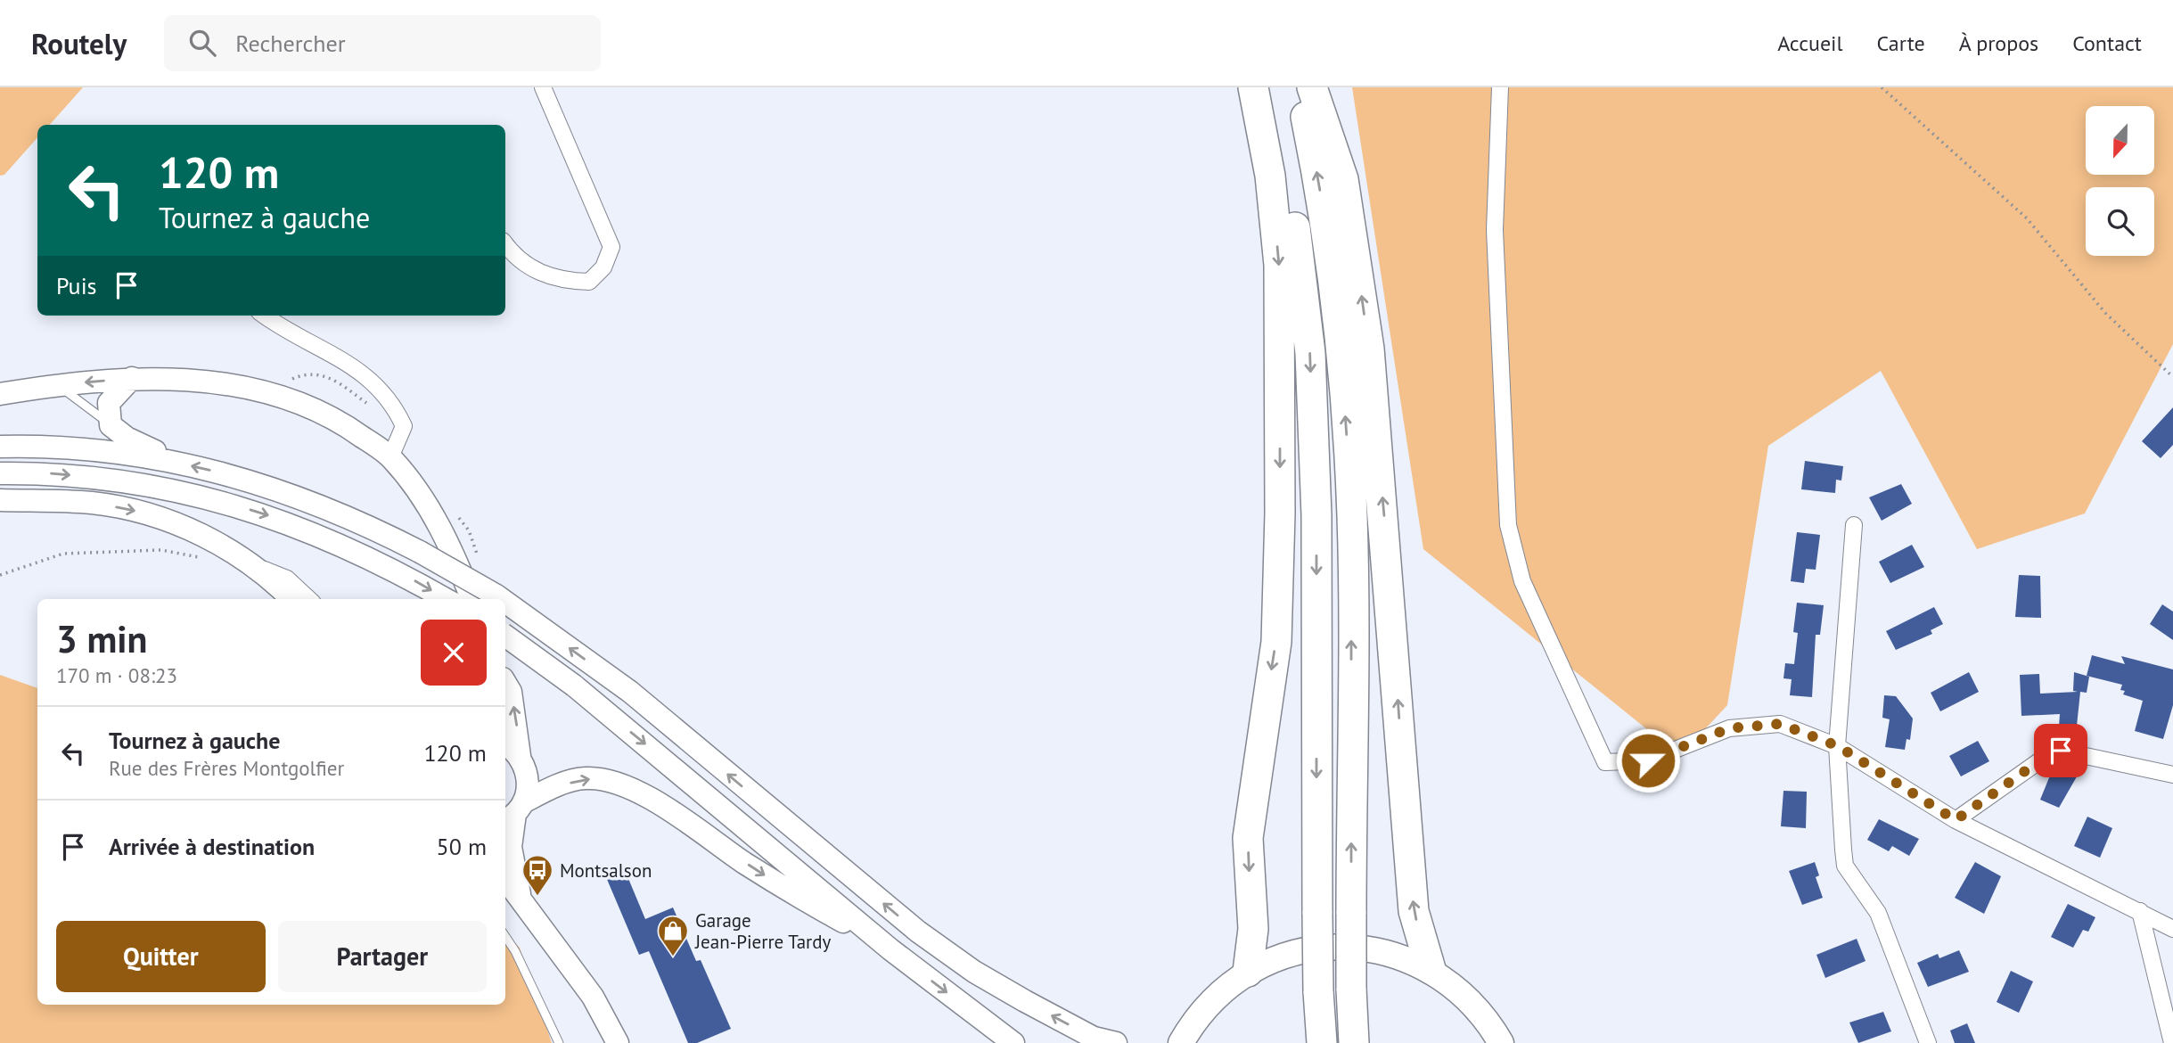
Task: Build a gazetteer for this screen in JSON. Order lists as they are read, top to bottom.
{
  "places": {
    "bus stop": ["Montsalson"],
    "shop": ["Garage Jean-Pierre Tardy"]
  },
  "north": "bottom",
  "page": {
    "header": "Routely",
    "search": "Rechercher",
    "nav": [
      "Accueil",
      "Carte",
      "À propos",
      "Contact"
    ],
    "turn": ["120 m", "Tournez à gauche"],
    "then": "Puis",
    "heading": ["3 min", "170 m · 08:23"],
    "list": [
      {
        "name": "Tournez à gauche",
        "note": "Rue des Frères Montgolfier",
        "value": "120 m"
      },
      {
        "name": "Arrivée à destination",
        "value": "50 m"
      }
    ],
    "buttons": ["Quitter", "Partager"]
  }
}
